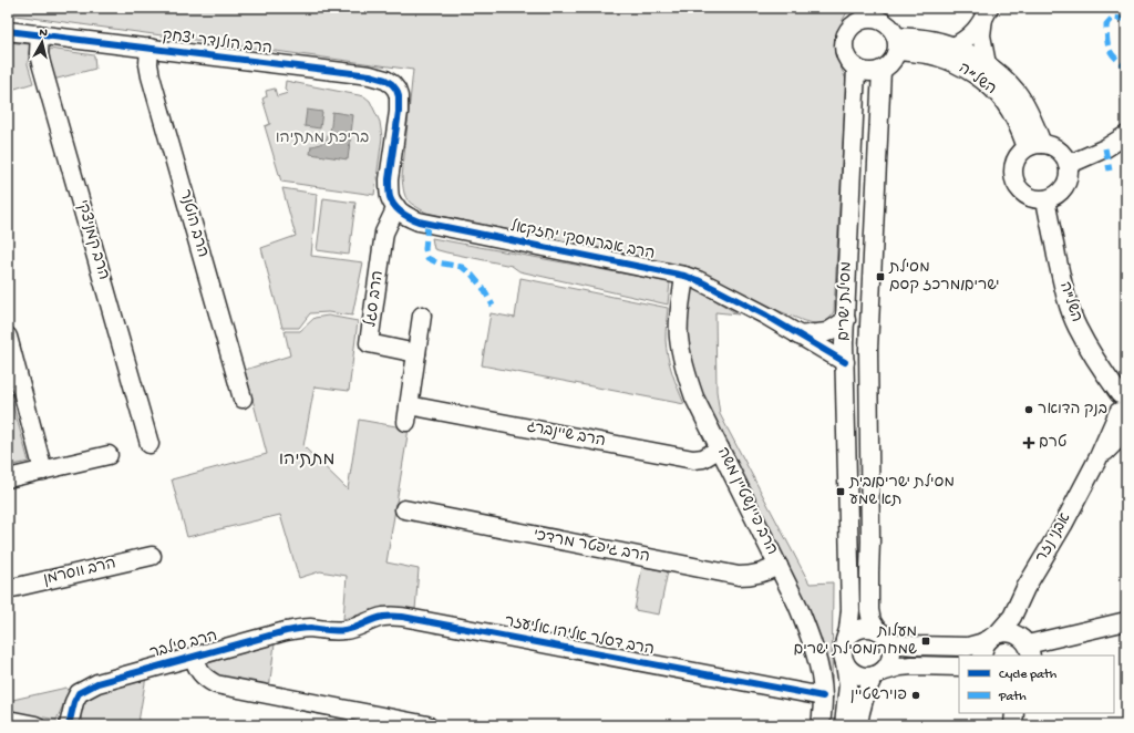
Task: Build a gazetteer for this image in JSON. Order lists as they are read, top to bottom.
{
  "streets": {
    "street": [
      "הרב הולנדר יצחק",
      "השל”ה",
      "הרב הוטנר",
      "הרב קמניצקי",
      "הרב אברמסקי יחזקאל",
      "הרב סגל",
      "מסילת ישרים",
      "השל\"ה",
      "הרב שיינברג",
      "הרב פיינשטיין משה",
      "אבני נזר",
      "הרב גיפטר מרדכי",
      "הרב ווסרמן",
      "הרב דסלר אליהו אליעזר",
      "הרב סילבר"
    ]
  },
  "crossings": [
    ["הרב הולנדר יצחק", "הרב הוטנר"],
    ["הרב הולנדר יצחק", "הרב קמניצקי"],
    ["הרב הולנדר יצחק", "הרב אברמסקי יחזקאל"],
    ["הרב הולנדר יצחק", "הרב סגל"],
    ["השל”ה", "מסילת ישרים"],
    ["השל”ה", "השל\"ה"],
    ["הרב אברמסקי יחזקאל", "הרב סגל"],
    ["הרב אברמסקי יחזקאל", "מסילת ישרים"],
    ["הרב אברמסקי יחזקאל", "הרב פיינשטיין משה"],
    ["הרב סגל", "הרב שיינברג"],
    ["השל\"ה", "אבני נזר"],
    ["הרב שיינברג", "הרב פיינשטיין משה"],
    ["הרב פיינשטיין משה", "הרב גיפטר מרדכי"],
    ["הרב פיינשטיין משה", "הרב דסלר אליהו אליעזר"],
    ["הרב דסלר אליהו אליעזר", "הרב סילבר"]
  ],
  "districts": ["מתתיהו"],
  "parks": ["בריכת מתתיהו"],
  "places": {
    "transit": ["מסילת ישרים/מרכז קסם", "מסילת ישרים/בית תא שמע", "מעלות שמחה/מסילת ישרים"],
    "other": ["בנק הדואר", "פוירשטיין"],
    "health": ["טרם"]
  },
  "legend": ["Cycle path", "Path"],
  "north": "top"
}
